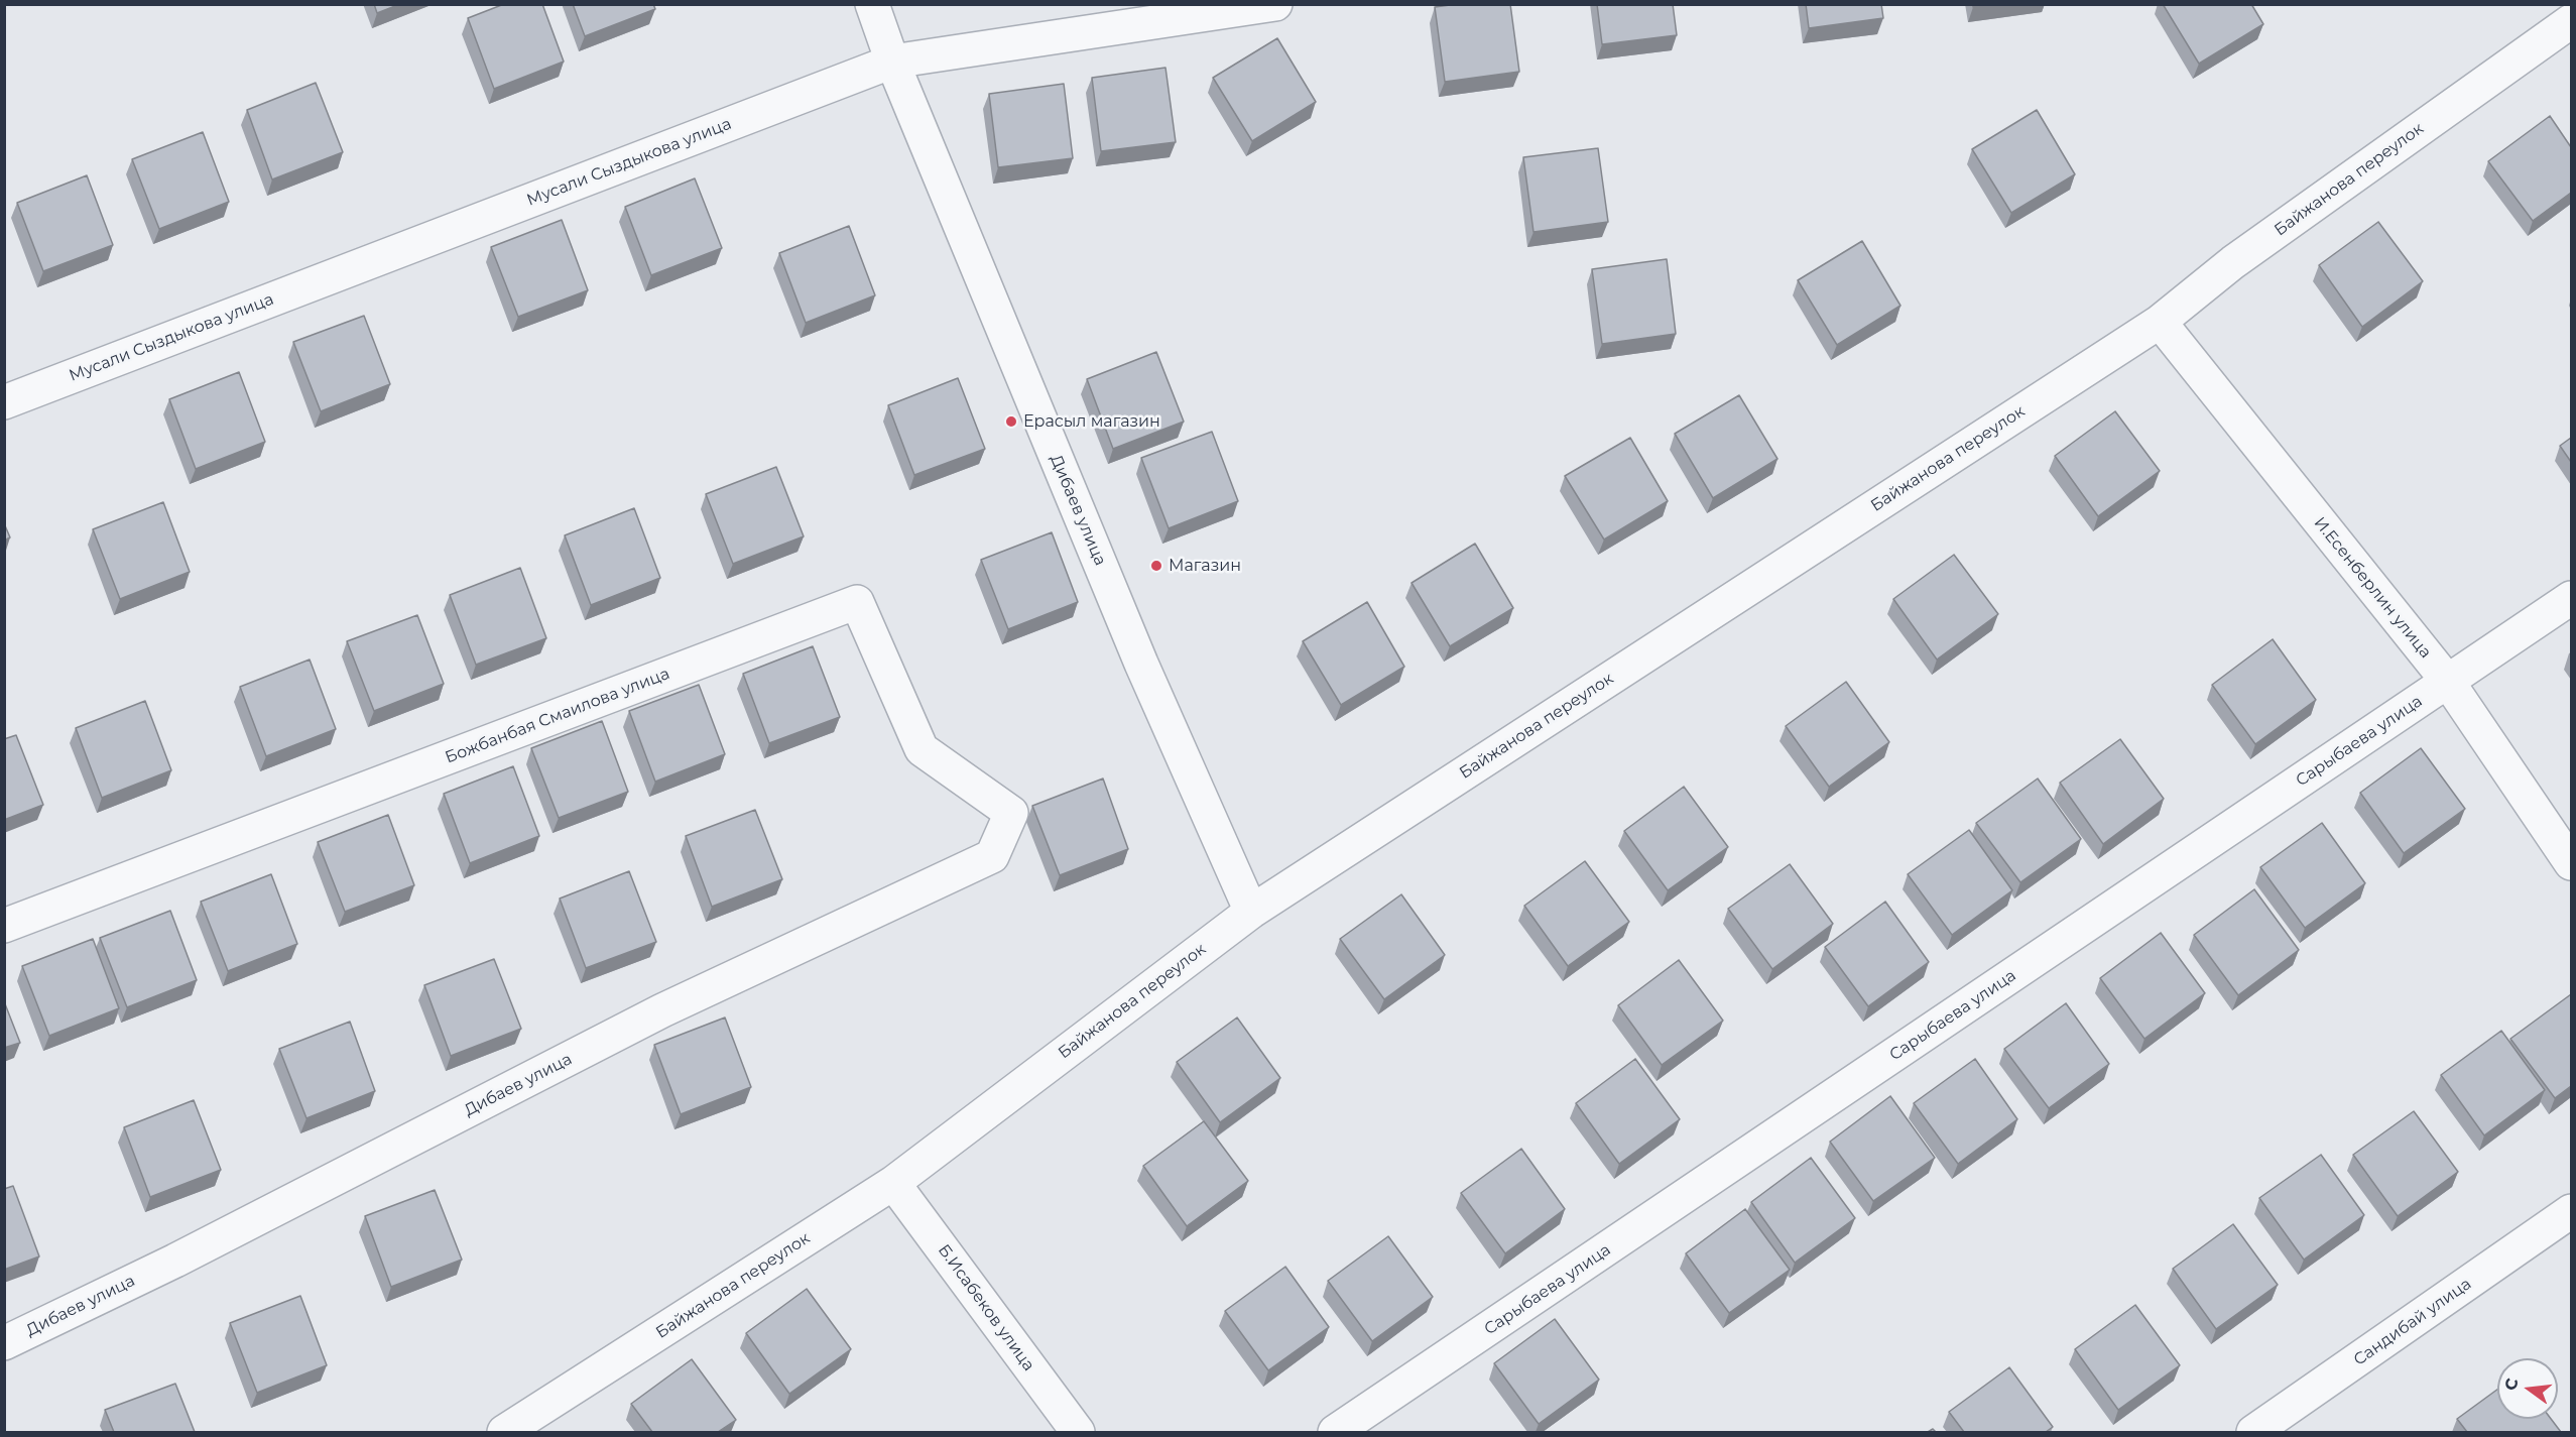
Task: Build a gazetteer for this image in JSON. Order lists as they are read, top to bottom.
{
  "streets": {
    "street": [
      "Мусали Сыздыкова улица",
      "Байжанова переулок",
      "Дибаев улица",
      "И.Есенберлин улица",
      "Божбанбая Смаилова улица",
      "Сарыбаева улица",
      "Б.Исабеков улица",
      "Сандибай улица"
    ]
  },
  "crossings": [
    ["Мусали Сыздыкова улица", "Дибаев улица"],
    ["Байжанова переулок", "Дибаев улица"],
    ["Байжанова переулок", "И.Есенберлин улица"],
    ["Байжанова переулок", "Б.Исабеков улица"],
    ["Дибаев улица", "Божбанбая Смаилова улица"],
    ["И.Есенберлин улица", "Сарыбаева улица"]
  ],
  "places": ["Ерасыл магазин", "Магазин"],
  "north": "left"
}
